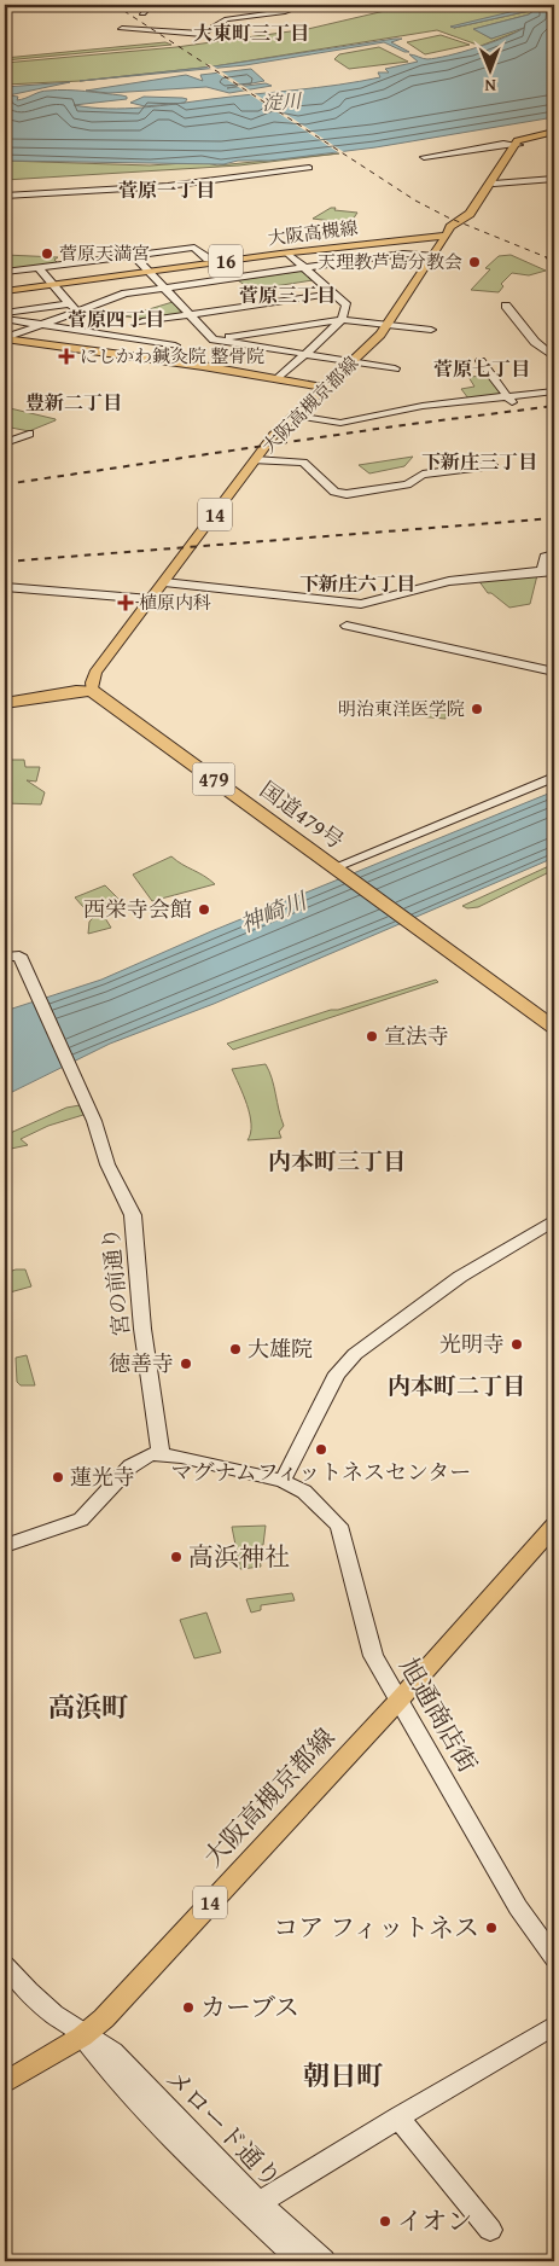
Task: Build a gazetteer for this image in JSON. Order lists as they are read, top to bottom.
{
  "streets": {
    "highway": ["479", "国道479号"],
    "main road": [
      "大阪高槻線",
      "16",
      "大阪高槻京都線",
      "14"
    ],
    "street": ["宮の前通り", "旭通商店街", "メロード通り"]
  },
  "crossings": [
    ["大阪高槻線", "大阪高槻京都線"],
    ["大阪高槻京都線", "国道479号"],
    ["大阪高槻京都線", "旭通商店街"],
    ["大阪高槻京都線", "メロード通り"],
    ["宮の前通り", "旭通商店街"]
  ],
  "districts": [
    "大東町三丁目",
    "菅原一丁目",
    "菅原三丁目",
    "菅原四丁目",
    "菅原七丁目",
    "豊新二丁目",
    "下新庄三丁目",
    "下新庄六丁目",
    "内本町三丁目",
    "内本町二丁目",
    "高浜町",
    "朝日町"
  ],
  "water": ["淀川", "神崎川"],
  "places": {
    "other": [
      "菅原天満宮",
      "天理教芦島分教会",
      "明治東洋医学院",
      "西栄寺会館",
      "宣法寺",
      "光明寺",
      "大雄院",
      "徳善寺",
      "マグナムフィットネスセンター",
      "蓮光寺",
      "高浜神社",
      "コア フィットネス",
      "カーブス",
      "イオン"
    ],
    "health": ["にしかわ鍼灸院 整骨院", "植原内科"]
  },
  "north": "bottom"
}
